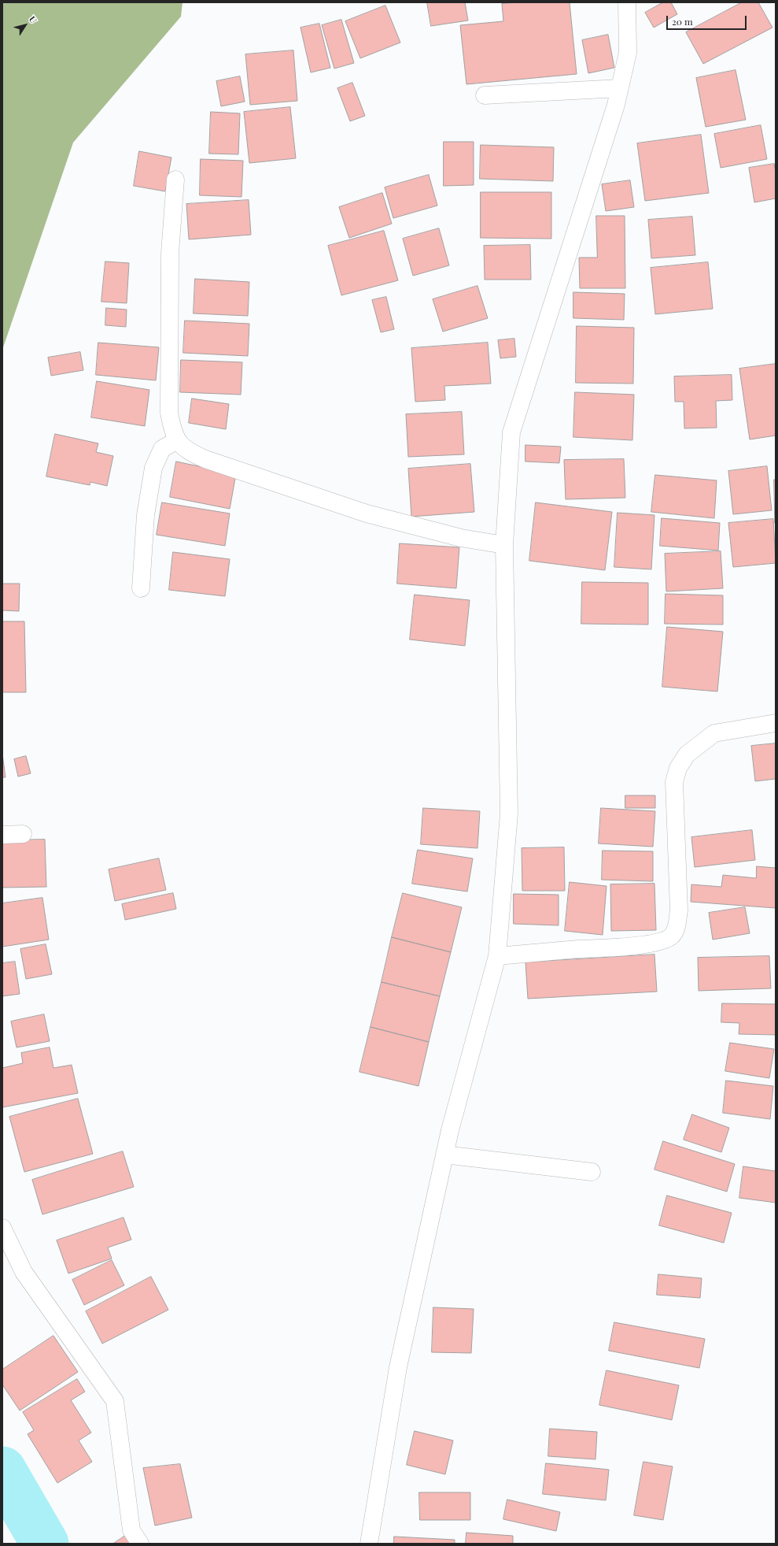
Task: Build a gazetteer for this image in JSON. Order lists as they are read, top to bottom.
{
  "scale_bar": "20 m",
  "north": "top right"
}
